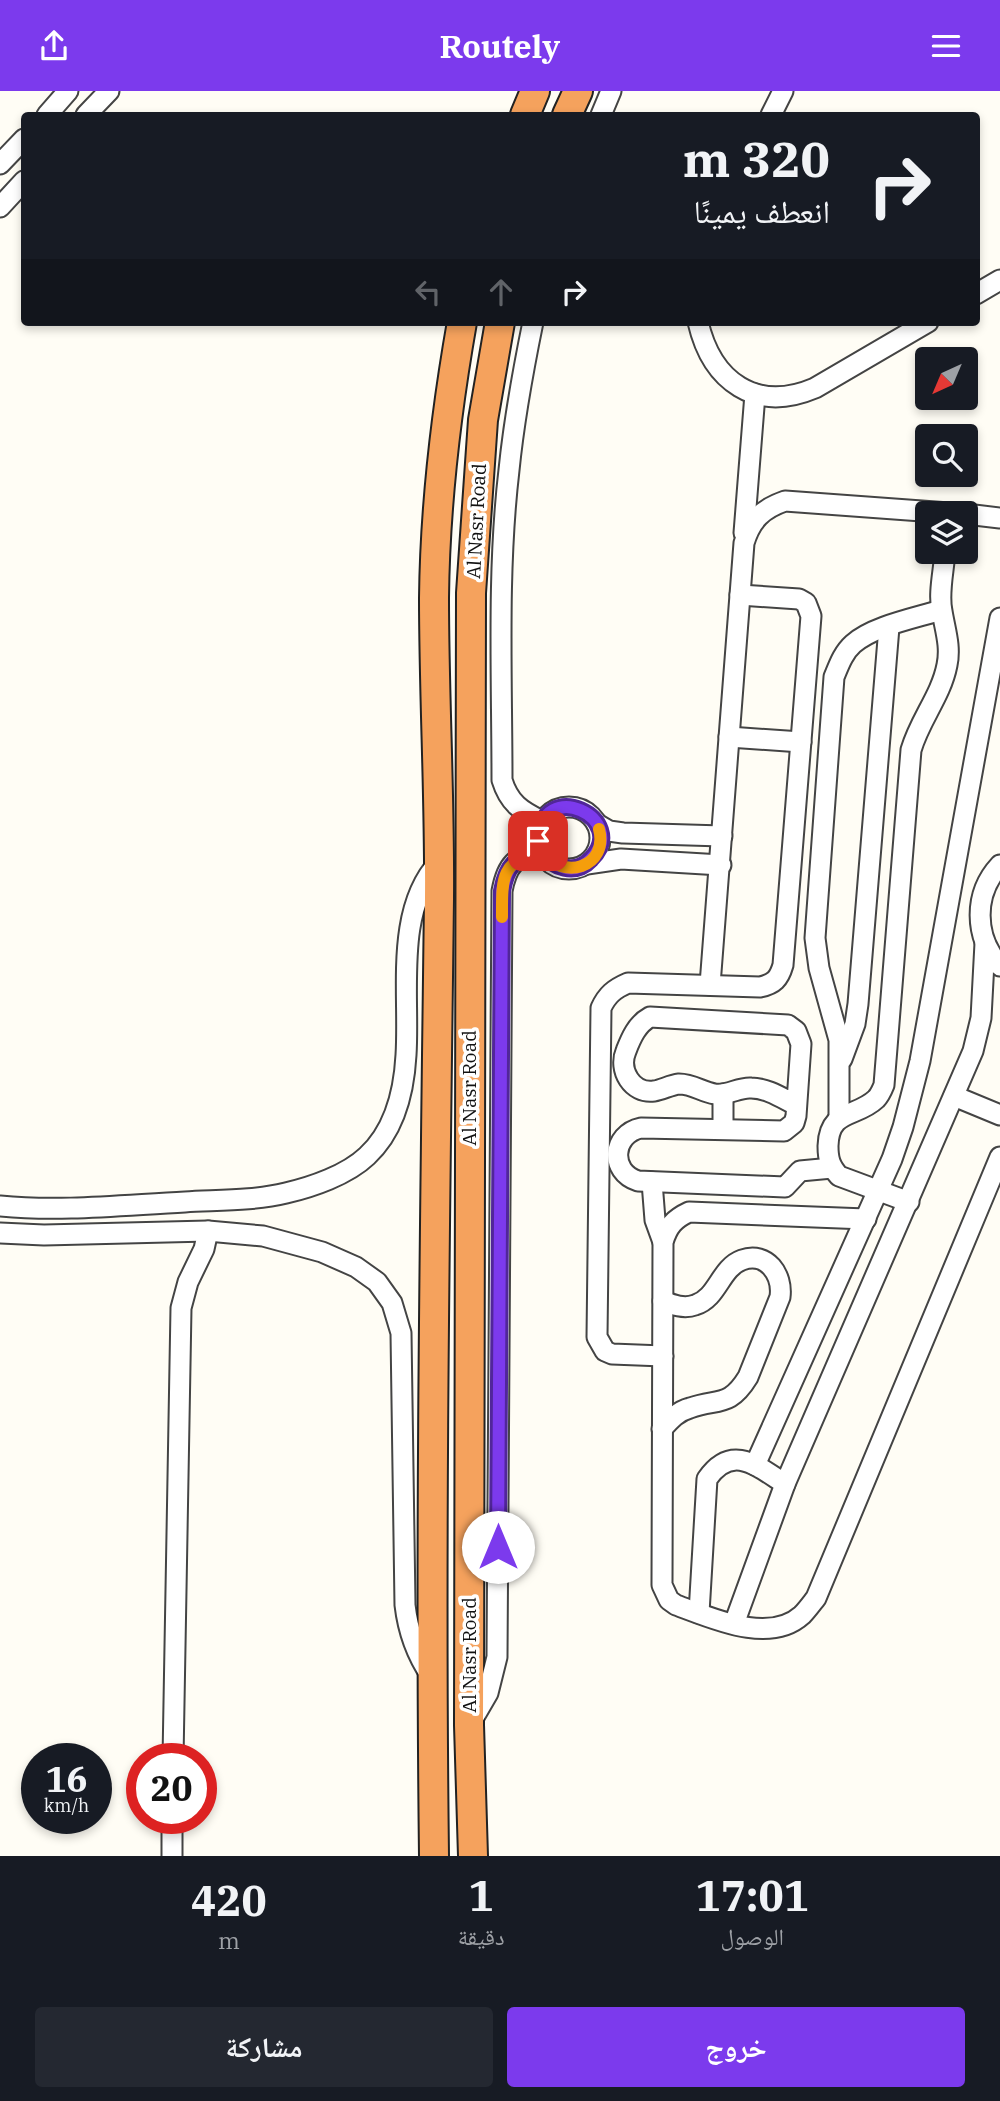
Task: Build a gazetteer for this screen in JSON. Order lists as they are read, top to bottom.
{
  "streets": {
    "highway": ["Al Nasr Road"]
  },
  "north": "bottom left",
  "page": {
    "header": "Routely",
    "turn": ["320 m", "انعطف يمينًا"],
    "speed": "16 km/h",
    "limit": "20",
    "eta": [
      "17:01",
      "الوصول",
      "1",
      "دقيقة",
      "420",
      "m"
    ],
    "buttons": ["خروج", "مشاركة"]
  }
}
